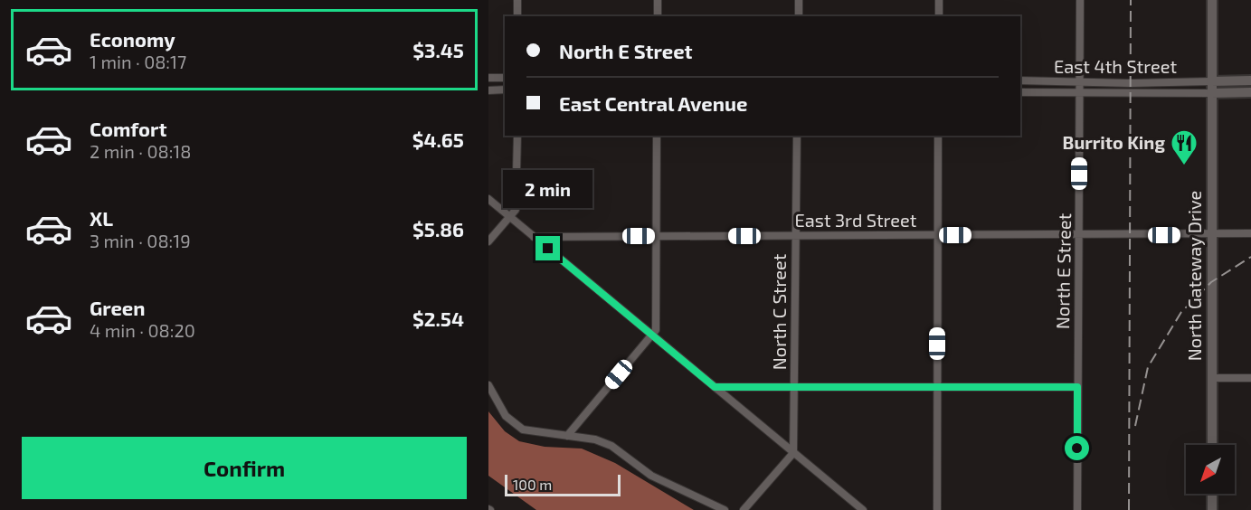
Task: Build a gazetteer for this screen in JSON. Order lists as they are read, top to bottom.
{
  "streets": {
    "main road": ["North Gateway Drive"],
    "street": [
      "East 4th Street",
      "East 3rd Street",
      "North E Street",
      "North C Street"
    ]
  },
  "crossings": [
    ["East 4th Street", "North E Street"],
    ["East 4th Street", "North Gateway Drive"],
    ["East 3rd Street", "North E Street"],
    ["East 3rd Street", "North Gateway Drive"],
    ["East 3rd Street", "North C Street"]
  ],
  "places": {
    "restaurant": ["Burrito King"]
  },
  "scale_bar": "100 m",
  "north": "bottom left",
  "page": {
    "list": [
      {
        "name": "Economy",
        "note": "1 min · 08:17",
        "value": "$3.45"
      },
      {
        "name": "Comfort",
        "note": "2 min · 08:18",
        "value": "$4.65"
      },
      {
        "name": "XL",
        "note": "3 min · 08:19",
        "value": "$5.86"
      },
      {
        "name": "Green",
        "note": "4 min · 08:20",
        "value": "$2.54"
      }
    ],
    "banner": ["North E Street", "East Central Avenue"],
    "bubble": "2 min",
    "buttons": "Confirm",
    "scale": "100 m"
  }
}
